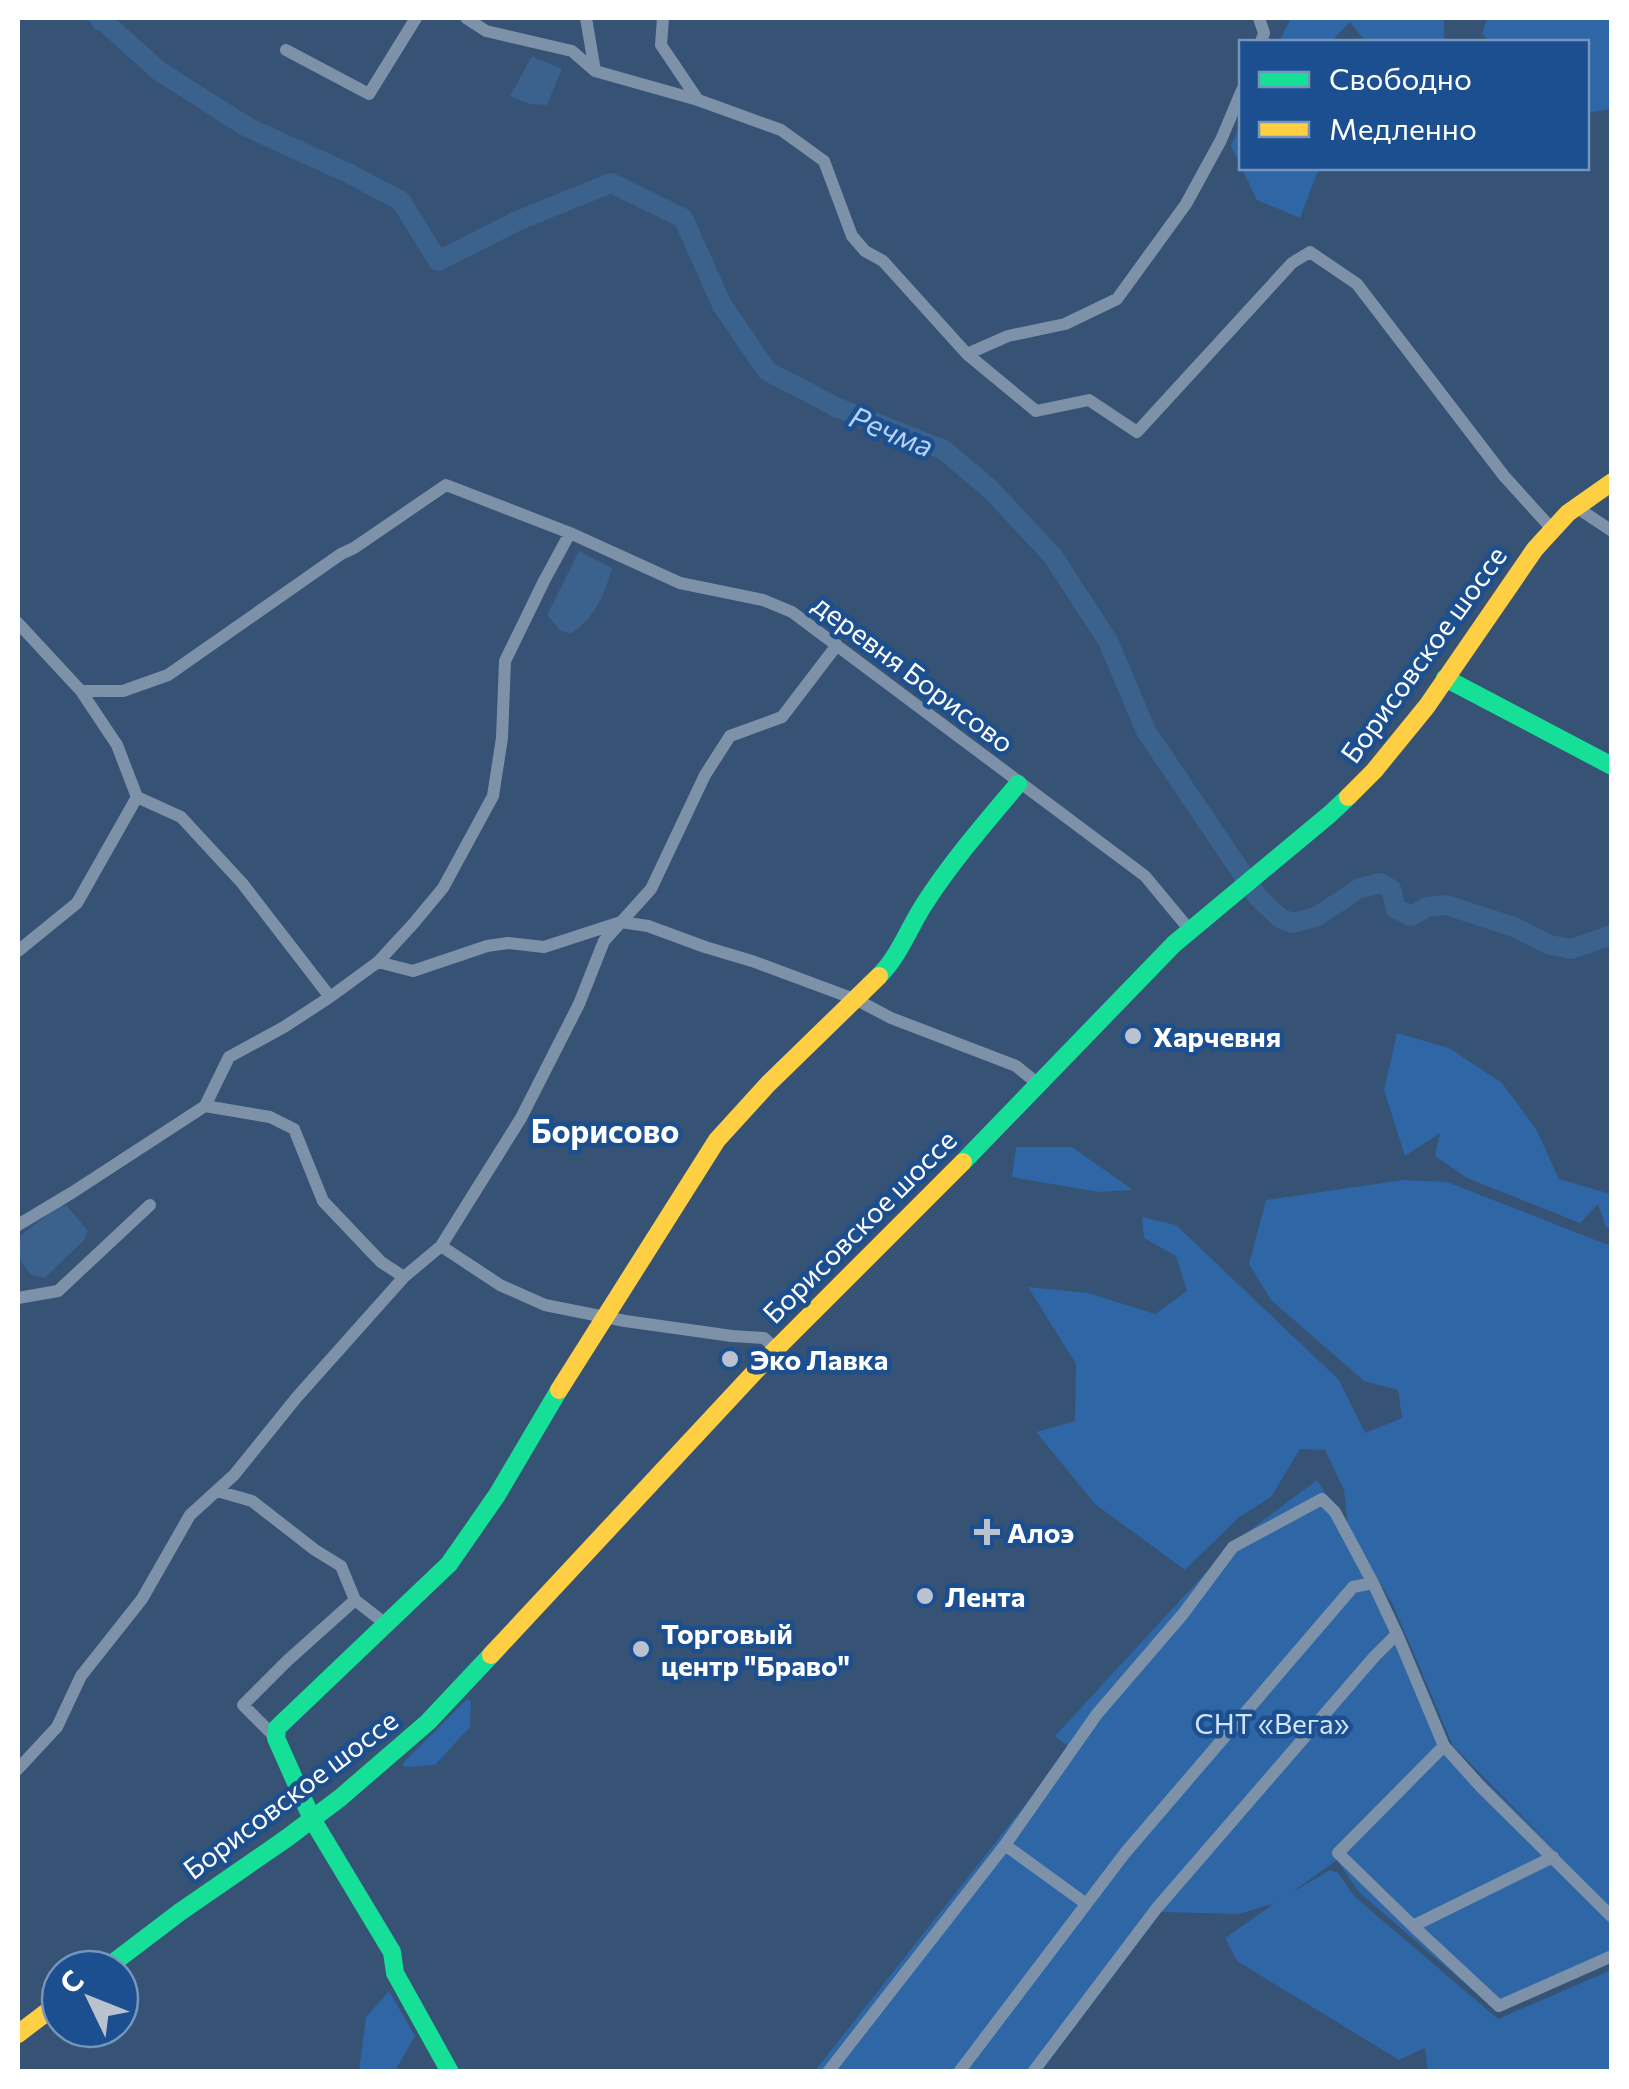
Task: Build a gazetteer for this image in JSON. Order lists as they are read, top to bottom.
{
  "streets": {
    "main road": ["Борисовское шоссе"],
    "street": ["деревня Борисово"]
  },
  "crossings": [
    ["Борисовское шоссе", "деревня Борисово"]
  ],
  "districts": ["Борисово"],
  "water": ["Речма"],
  "parks": ["СНТ «Вега»"],
  "places": {
    "other": [
      "Харчевня",
      "Эко Лавка",
      "Лента",
      "Торговый центр \"Браво\""
    ],
    "health": ["Алоэ"]
  },
  "legend": ["Свободно", "Медленно"],
  "north": "top left"
}
